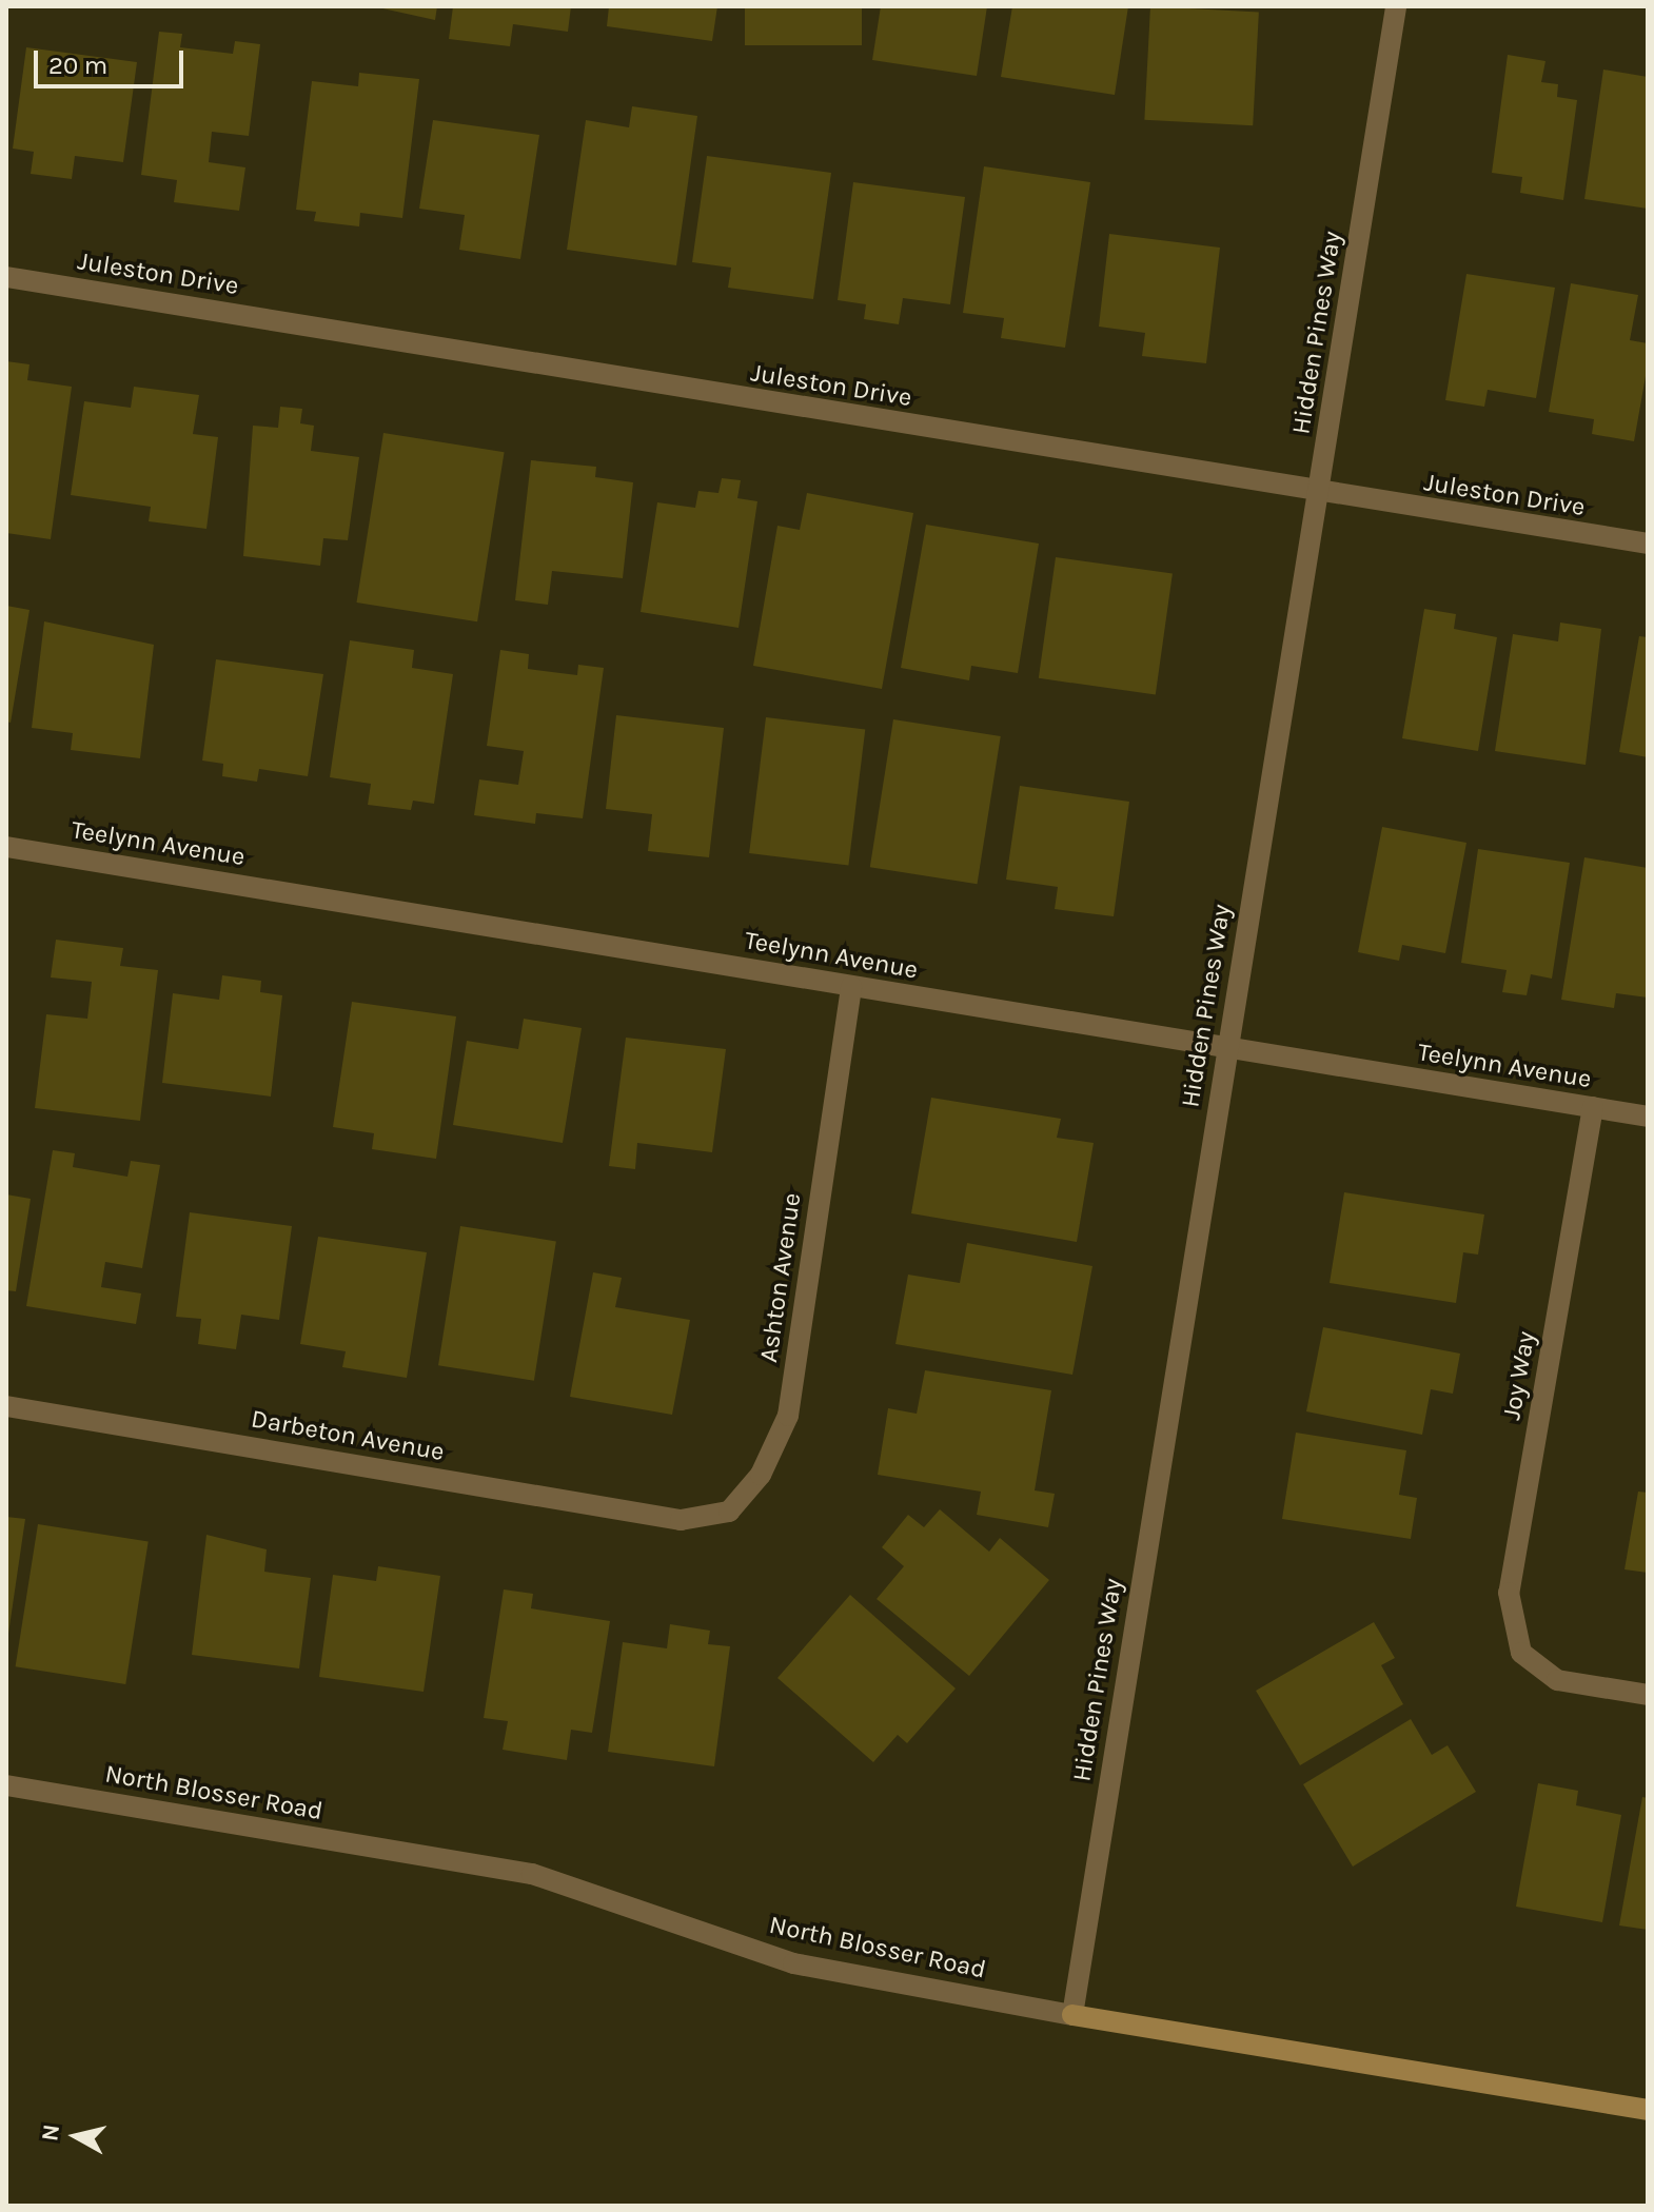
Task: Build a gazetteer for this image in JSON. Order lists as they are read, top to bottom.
{
  "streets": {
    "street": [
      "Juleston Drive",
      "Hidden Pines Way",
      "Teelynn Avenue",
      "Ashton Avenue",
      "Joy Way",
      "Darbeton Avenue",
      "North Blosser Road"
    ]
  },
  "crossings": [
    ["Juleston Drive", "Hidden Pines Way"],
    ["Hidden Pines Way", "Teelynn Avenue"],
    ["Hidden Pines Way", "North Blosser Road"],
    ["Teelynn Avenue", "Ashton Avenue"],
    ["Teelynn Avenue", "Joy Way"],
    ["Ashton Avenue", "Darbeton Avenue"]
  ],
  "scale_bar": "20 m",
  "north": "left"
}
